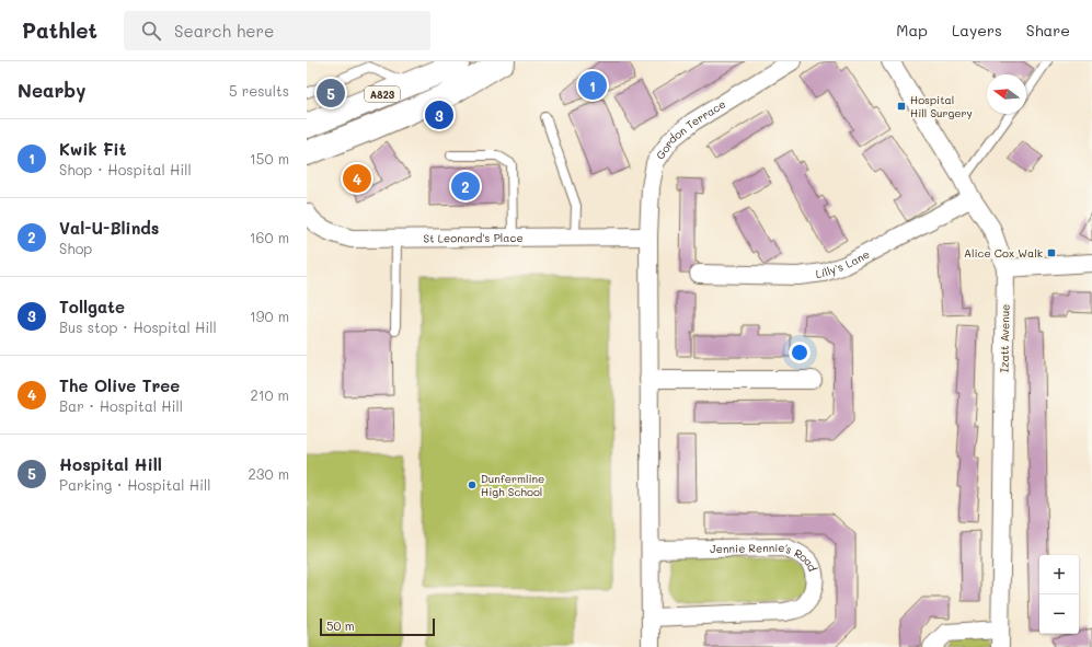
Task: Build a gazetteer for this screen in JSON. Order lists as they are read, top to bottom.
{
  "streets": {
    "main road": ["A823"],
    "street": [
      "Gordon Terrace",
      "St Leonard's Place",
      "Lilly's Lane",
      "Izatt Avenue",
      "Jennie Rennie's Road"
    ]
  },
  "crossings": [
    ["Gordon Terrace", "St Leonard's Place"],
    ["Lilly's Lane", "Izatt Avenue"]
  ],
  "places": {
    "transit": ["Hospital Hill Surgery", "Alice Cox Walk"],
    "other": ["Dunfermline High School"]
  },
  "scale_bar": "50 m",
  "north": "left",
  "page": {
    "header": "Pathlet",
    "search": "Search here",
    "nav": ["Map", "Layers", "Share"],
    "heading": ["Nearby", "5 results"],
    "pins": [
      "1",
      "5",
      "3",
      "4",
      "2"
    ],
    "list": [
      {
        "mark": "1",
        "name": "Kwik Fit",
        "note": "Shop · Hospital Hill",
        "value": "150 m"
      },
      {
        "mark": "2",
        "name": "Val-U-Blinds",
        "note": "Shop",
        "value": "160 m"
      },
      {
        "mark": "3",
        "name": "Tollgate",
        "note": "Bus stop · Hospital Hill",
        "value": "190 m"
      },
      {
        "mark": "4",
        "name": "The Olive Tree",
        "note": "Bar · Hospital Hill",
        "value": "210 m"
      },
      {
        "mark": "5",
        "name": "Hospital Hill",
        "note": "Parking · Hospital Hill",
        "value": "230 m"
      }
    ],
    "map_buttons": ["+", "−"],
    "scale": "50 m"
  }
}
